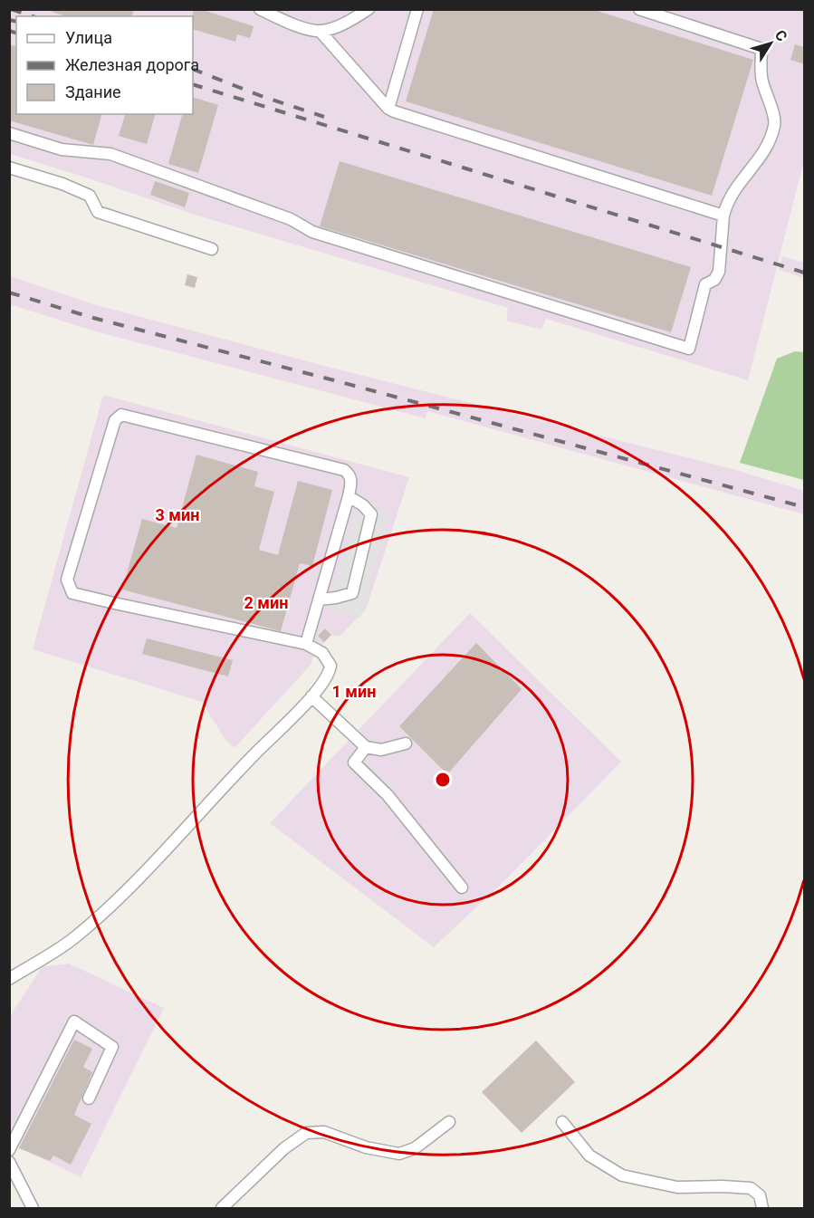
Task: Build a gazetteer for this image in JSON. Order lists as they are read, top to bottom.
{
  "legend": ["Улица", "Железная дорога", "Здание"],
  "north": "top right",
  "rings": ["3 мин", "2 мин", "1 мин"]
}
